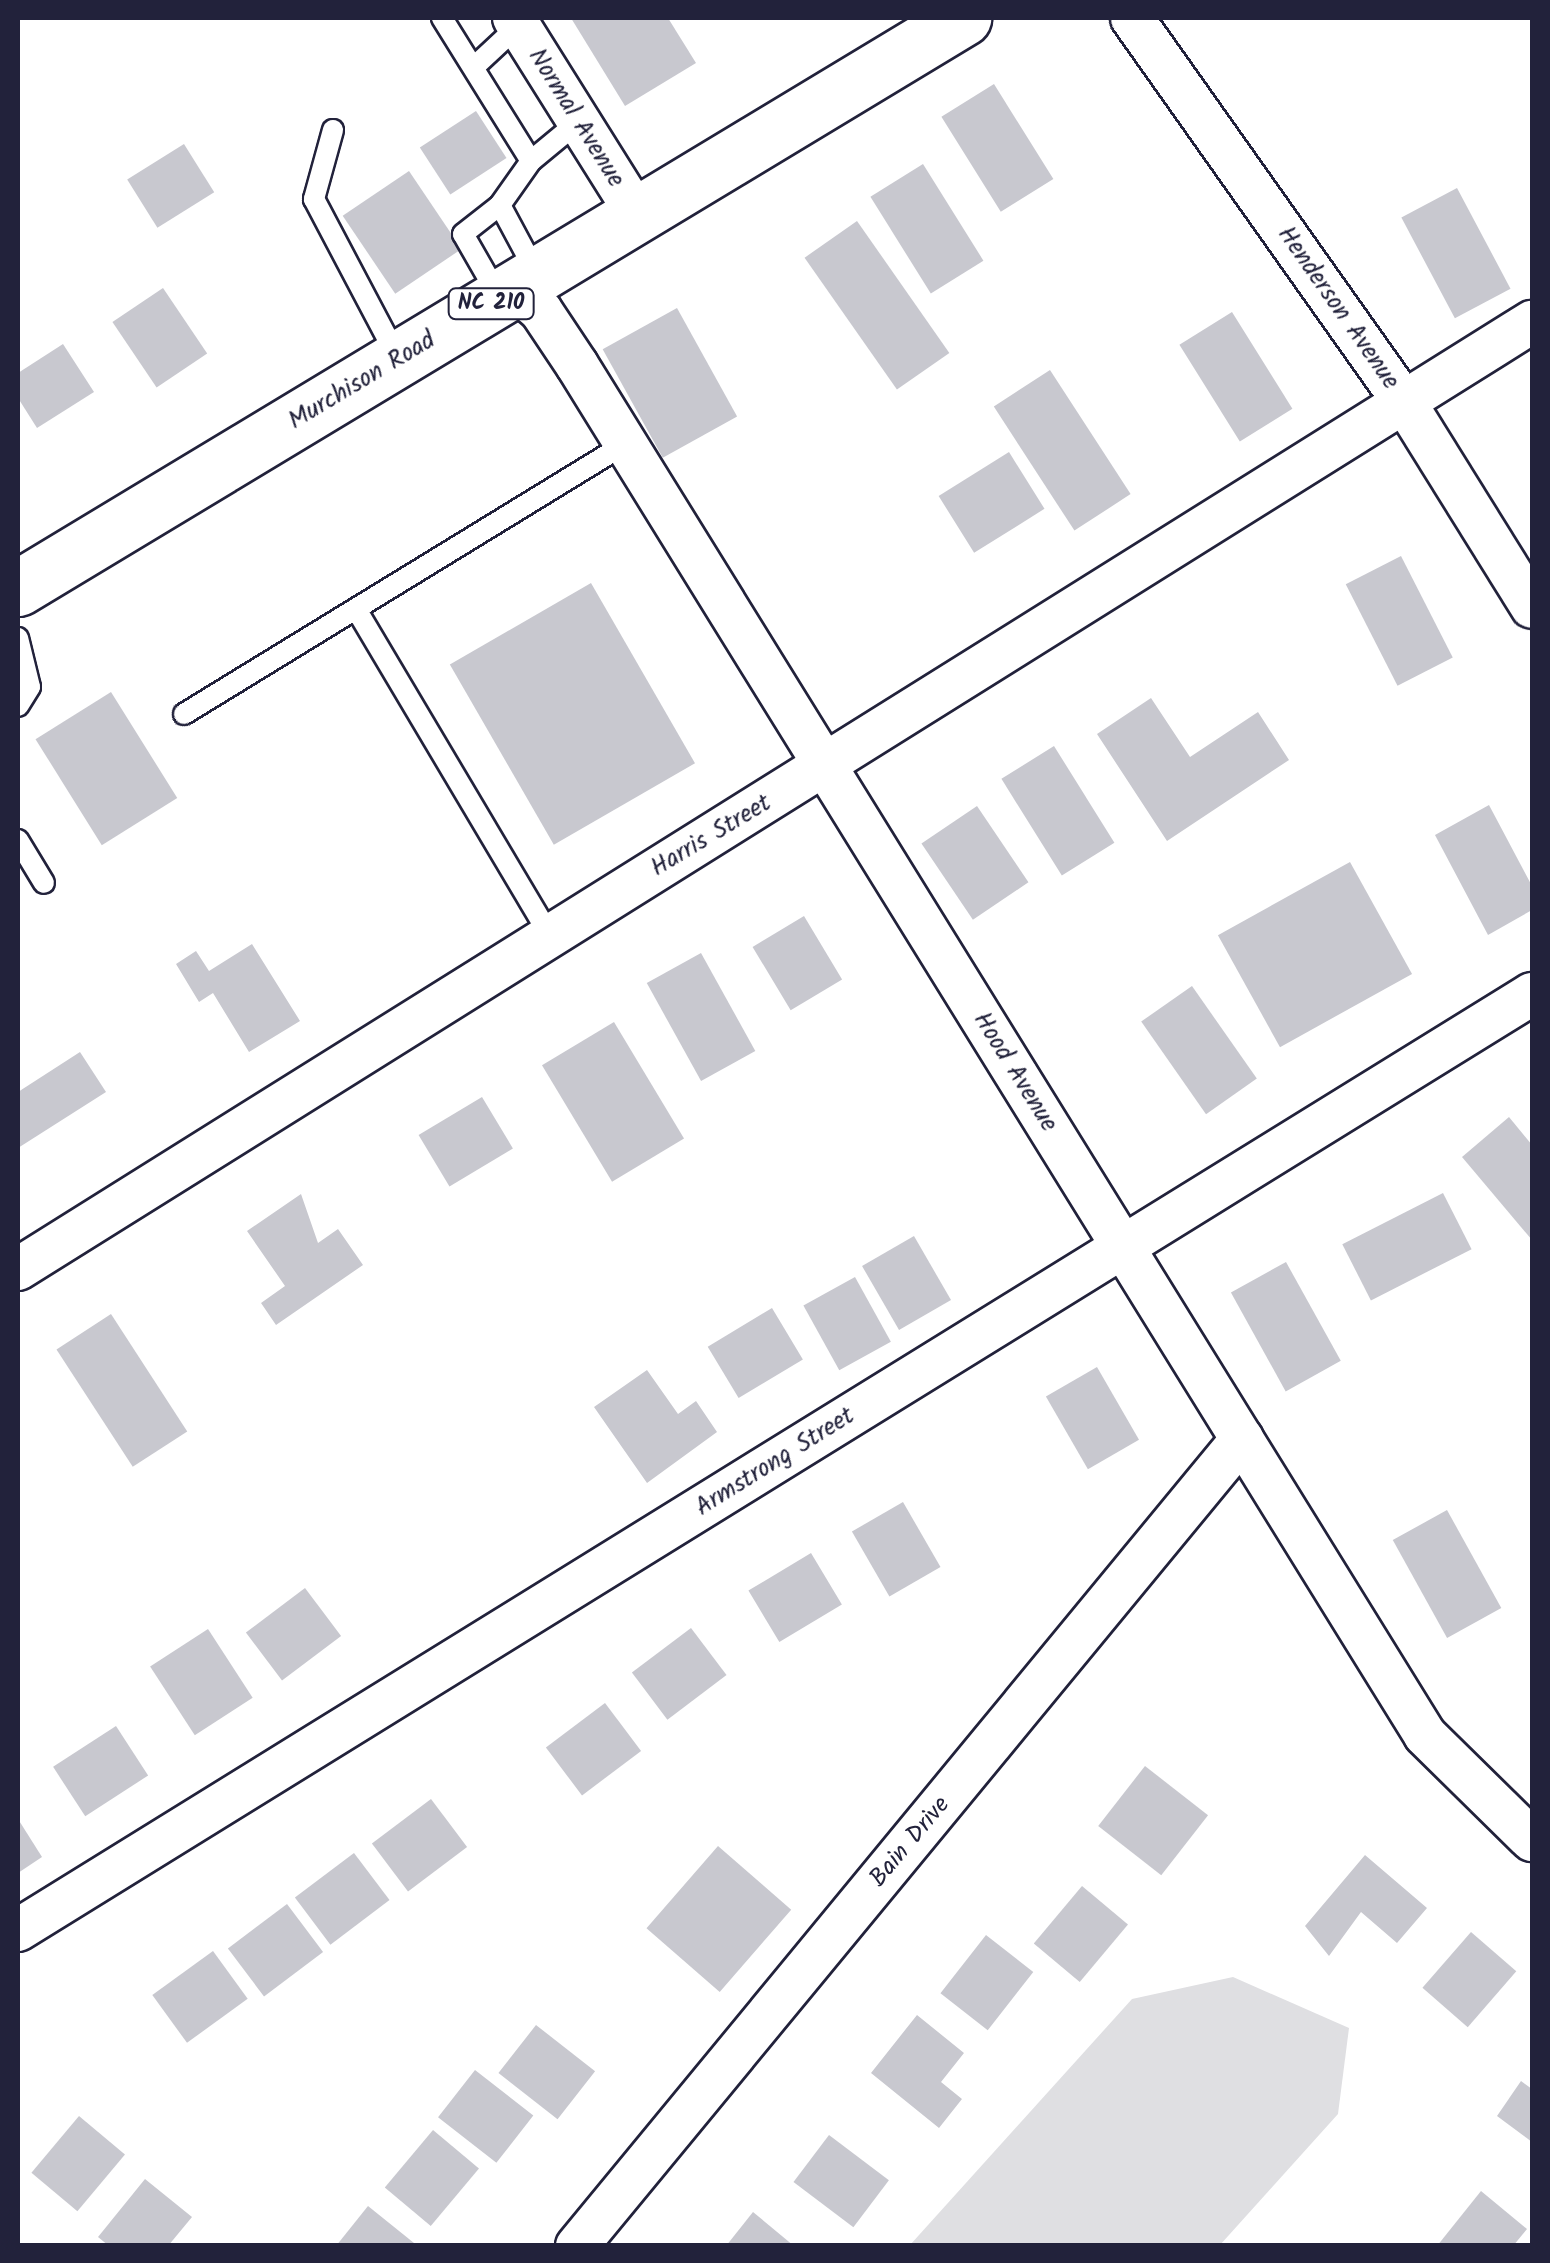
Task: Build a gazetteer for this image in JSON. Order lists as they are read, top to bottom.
{
  "streets": {
    "main road": ["NC 210", "Murchison Road"],
    "street": [
      "Normal Avenue",
      "Henderson Avenue",
      "Harris Street",
      "Hood Avenue",
      "Armstrong Street",
      "Bain Drive"
    ]
  },
  "crossings": [
    ["Normal Avenue", "Murchison Road"],
    ["Henderson Avenue", "Harris Street"],
    ["Murchison Road", "Hood Avenue"],
    ["Harris Street", "Hood Avenue"],
    ["Hood Avenue", "Armstrong Street"],
    ["Hood Avenue", "Bain Drive"]
  ]
}
